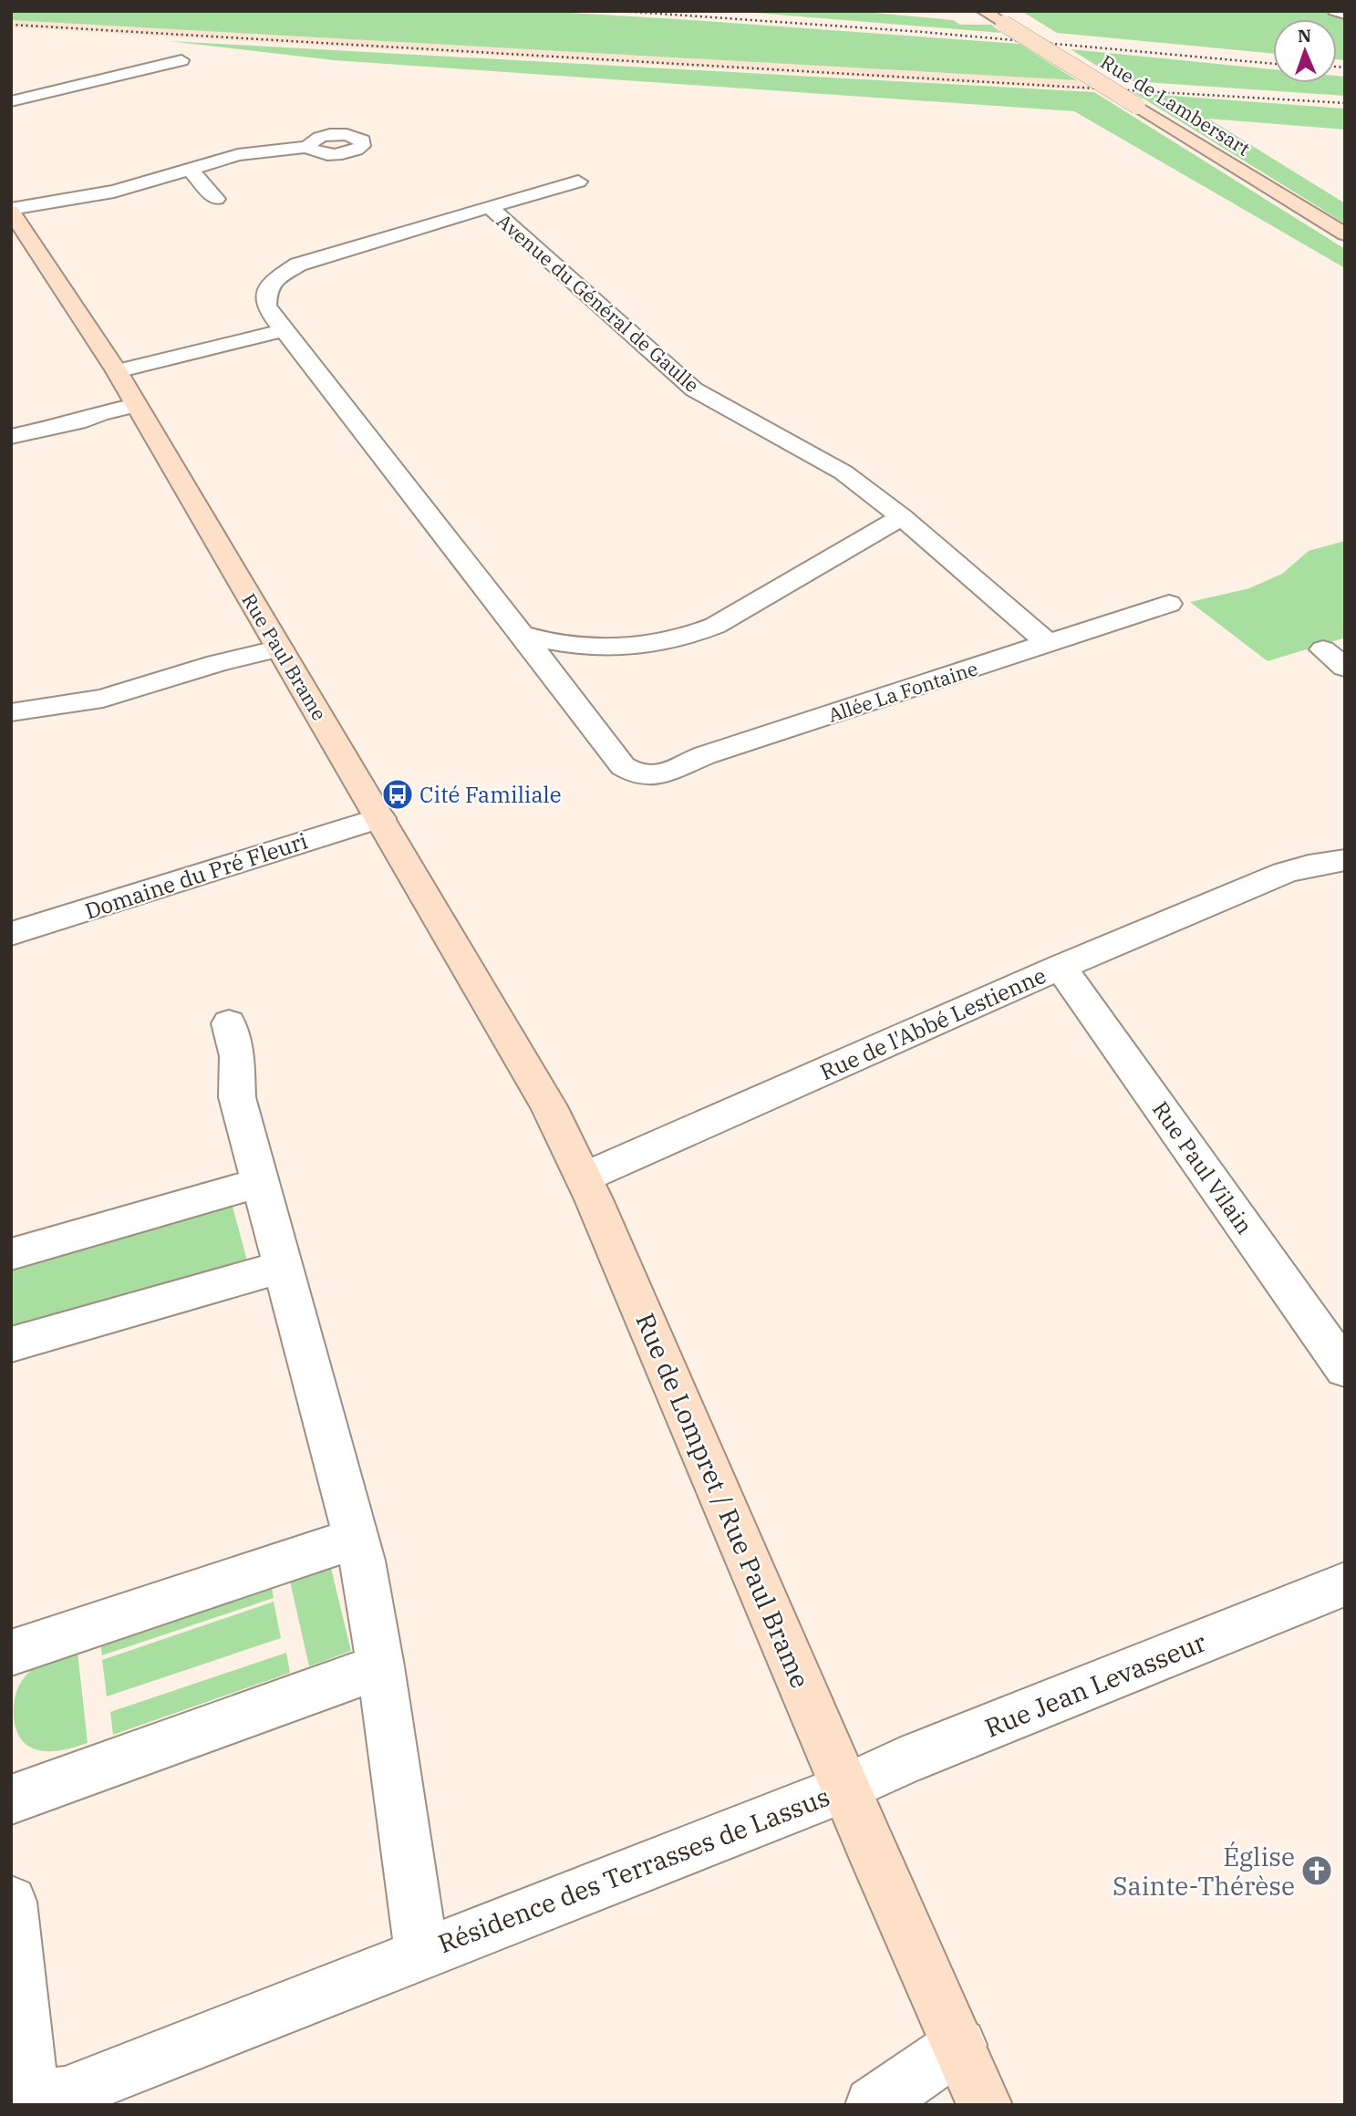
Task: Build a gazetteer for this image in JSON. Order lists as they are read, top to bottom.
{
  "streets": {
    "street": [
      "Rue de Lambersart",
      "Avenue du Général de Gaulle",
      "Rue Paul Brame",
      "Allée La Fontaine",
      "Domaine du Pré Fleuri",
      "Rue de l'Abbé Lestienne",
      "Rue Paul Vilain",
      "Rue de Lompret / Rue Paul Brame",
      "Rue Jean Levasseur",
      "Résidence des Terrasses de Lassus"
    ]
  },
  "crossings": [
    ["Avenue du Général de Gaulle", "Allée La Fontaine"],
    ["Rue Paul Brame", "Domaine du Pré Fleuri"],
    ["Rue Paul Brame", "Rue de Lompret / Rue Paul Brame"],
    ["Rue de l'Abbé Lestienne", "Rue Paul Vilain"],
    ["Rue de l'Abbé Lestienne", "Rue de Lompret / Rue Paul Brame"],
    ["Rue de Lompret / Rue Paul Brame", "Rue Jean Levasseur"],
    ["Rue de Lompret / Rue Paul Brame", "Résidence des Terrasses de Lassus"],
    ["Rue Jean Levasseur", "Résidence des Terrasses de Lassus"]
  ],
  "places": {
    "bus stop": ["Cité Familiale"],
    "church": ["Église Sainte-Thérèse"]
  },
  "north": "top"
}
